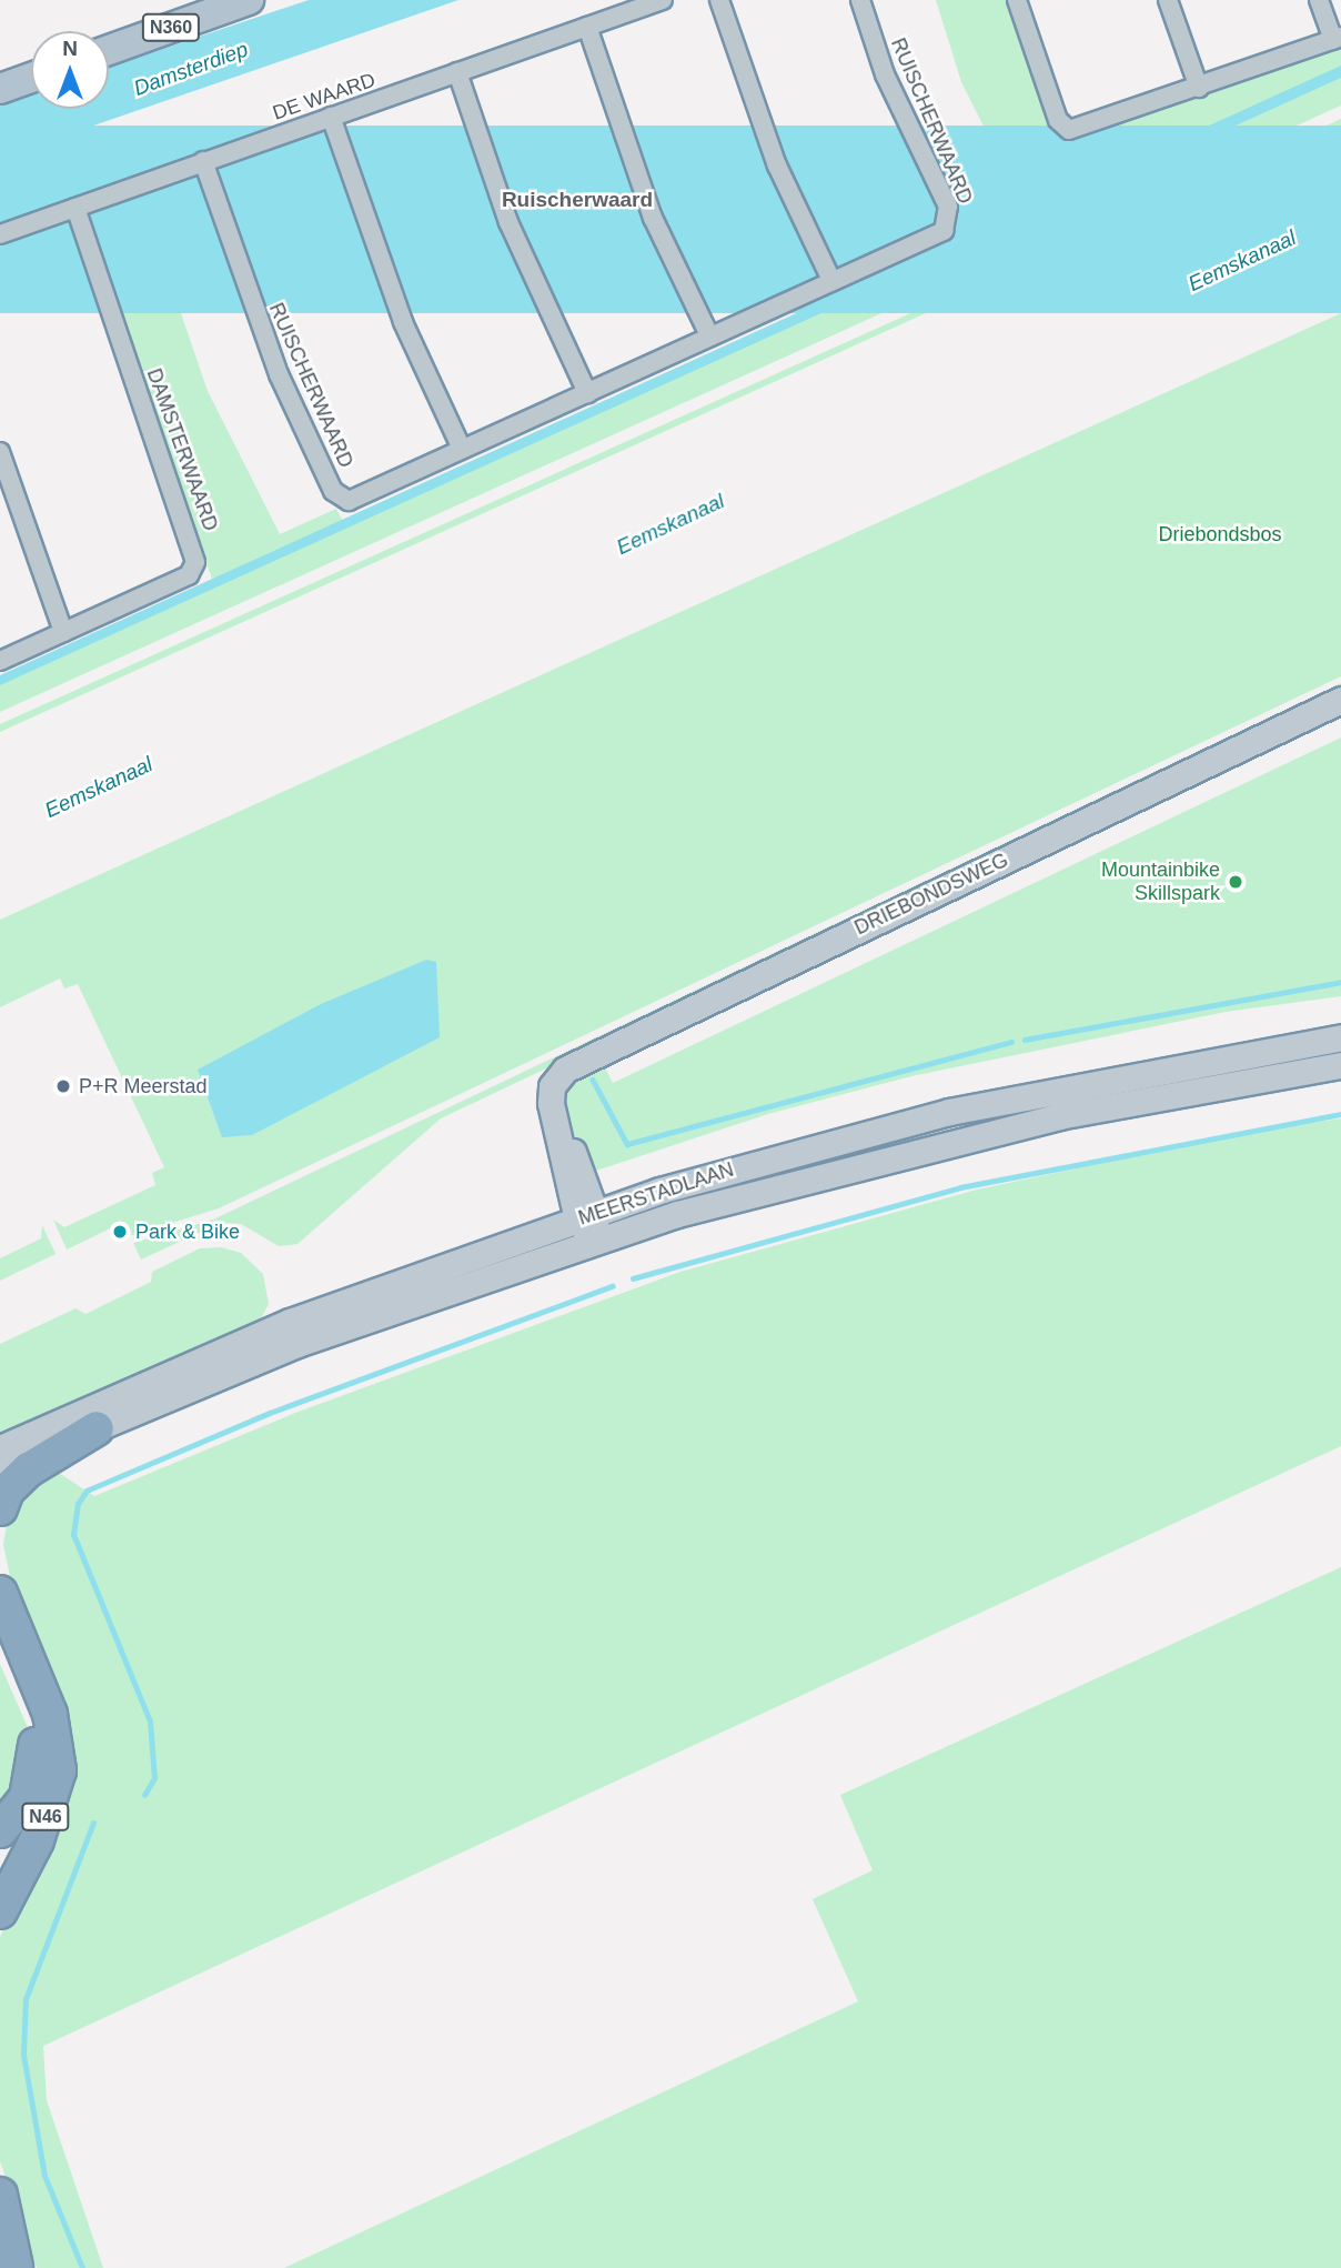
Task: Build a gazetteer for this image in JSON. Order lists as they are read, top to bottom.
{
  "streets": {
    "highway": ["N46"],
    "main road": ["N360", "DRIEBONDSWEG", "MEERSTADLAAN"],
    "street": ["DE WAARD", "RUISCHERWAARD", "DAMSTERWAARD"]
  },
  "crossings": [
    ["DE WAARD", "RUISCHERWAARD"],
    ["DE WAARD", "DAMSTERWAARD"],
    ["DRIEBONDSWEG", "MEERSTADLAAN"]
  ],
  "districts": ["Ruischerwaard"],
  "water": ["Damsterdiep", "Eemskanaal"],
  "parks": ["Driebondsbos"],
  "places": ["Mountainbike Skillspark", "P+R Meerstad", "Park & Bike"],
  "north": "top"
}
